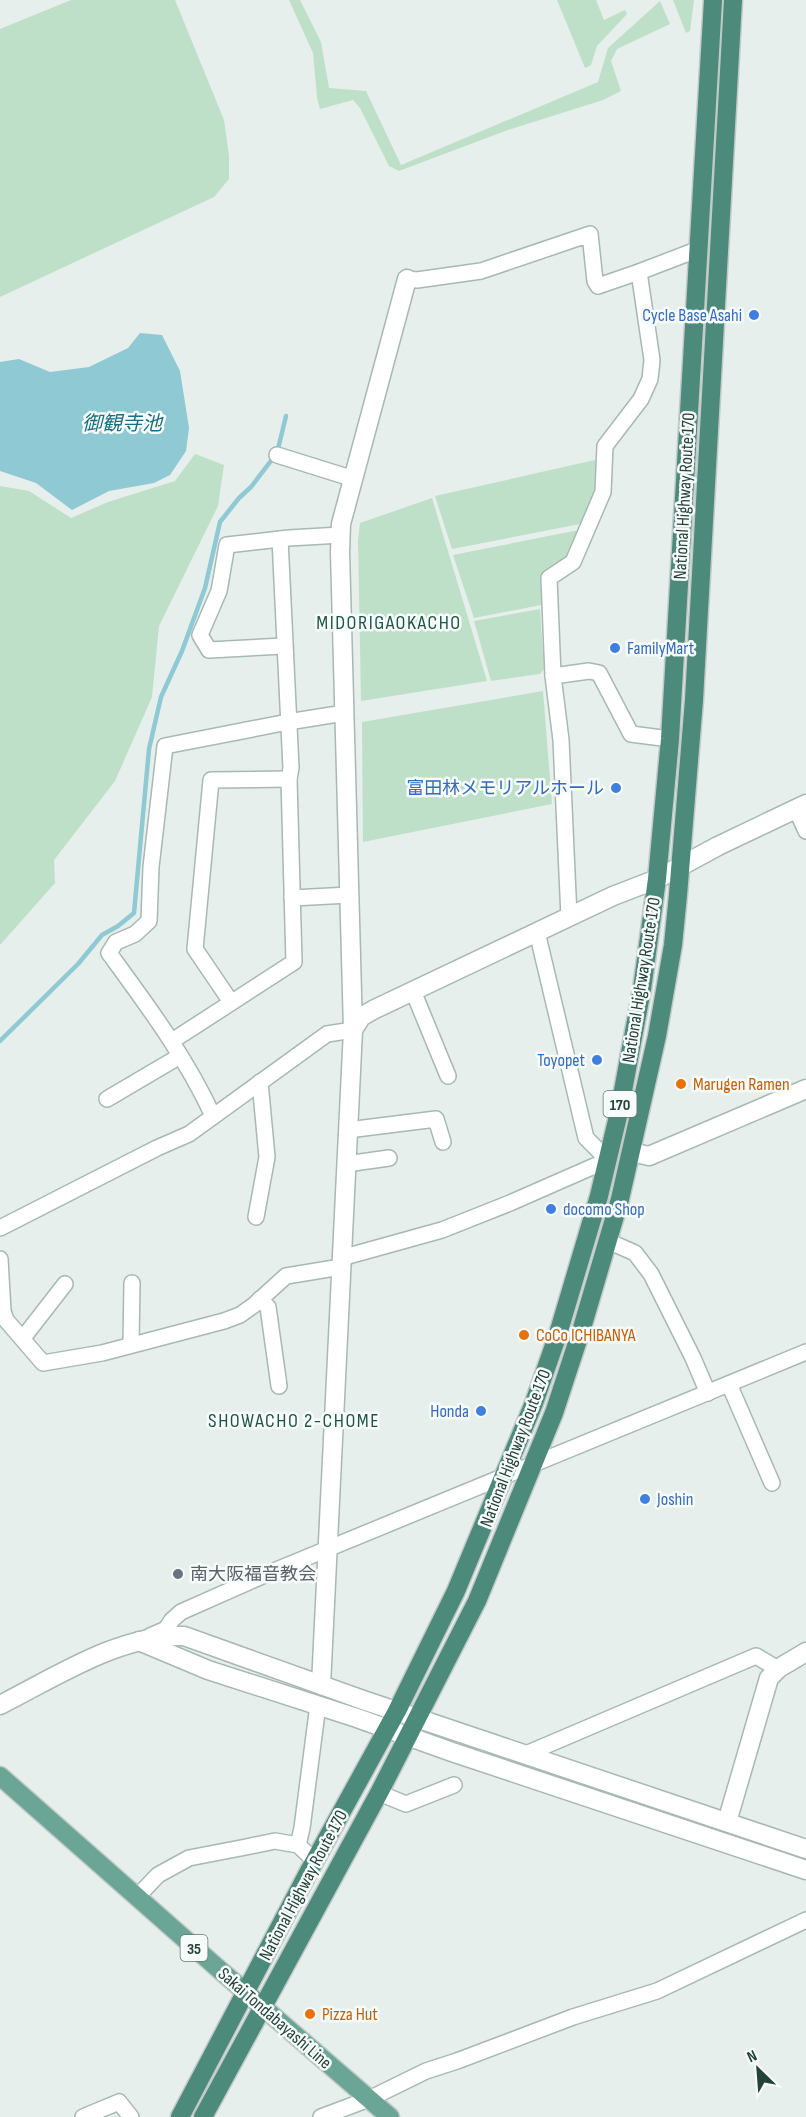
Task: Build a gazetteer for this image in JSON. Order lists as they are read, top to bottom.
{
  "streets": {
    "highway": ["National Highway Route 170", "170"],
    "main road": ["35", "Sakai Tondabayashi Line"]
  },
  "crossings": [
    ["National Highway Route 170", "Sakai Tondabayashi Line"]
  ],
  "districts": ["MIDORIGAOKACHO", "SHOWACHO 2-CHOME"],
  "water": ["御観寺池"],
  "places": [
    "Cycle Base Asahi",
    "FamilyMart",
    "富田林メモリアルホール",
    "Toyopet",
    "Marugen Ramen",
    "docomo Shop",
    "CoCo ICHIBANYA",
    "Honda",
    "Joshin",
    "南大阪福音教会",
    "Pizza Hut"
  ],
  "north": "top left"
}
